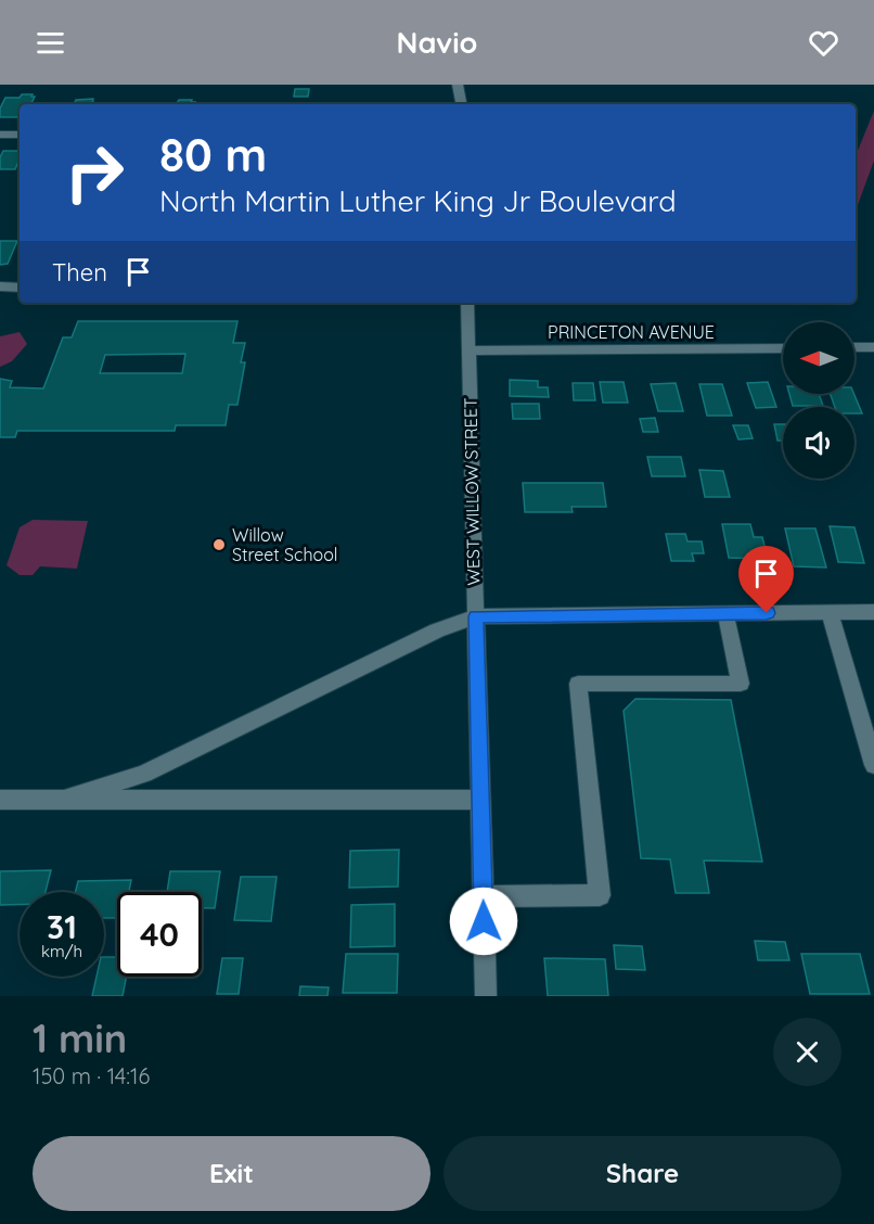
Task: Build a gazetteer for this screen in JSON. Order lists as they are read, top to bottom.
{
  "streets": {
    "street": ["PRINCETON AVENUE", "WEST WILLOW STREET"]
  },
  "crossings": [
    ["PRINCETON AVENUE", "WEST WILLOW STREET"]
  ],
  "places": ["Willow Street School"],
  "north": "left",
  "page": {
    "header": "Navio",
    "turn": ["80 m", "North Martin Luther King Jr Boulevard"],
    "then": "Then",
    "speed": "31 km/h",
    "limit": "40",
    "heading": ["1 min", "150 m · 14:16"],
    "buttons": ["Exit", "Share"]
  }
}
